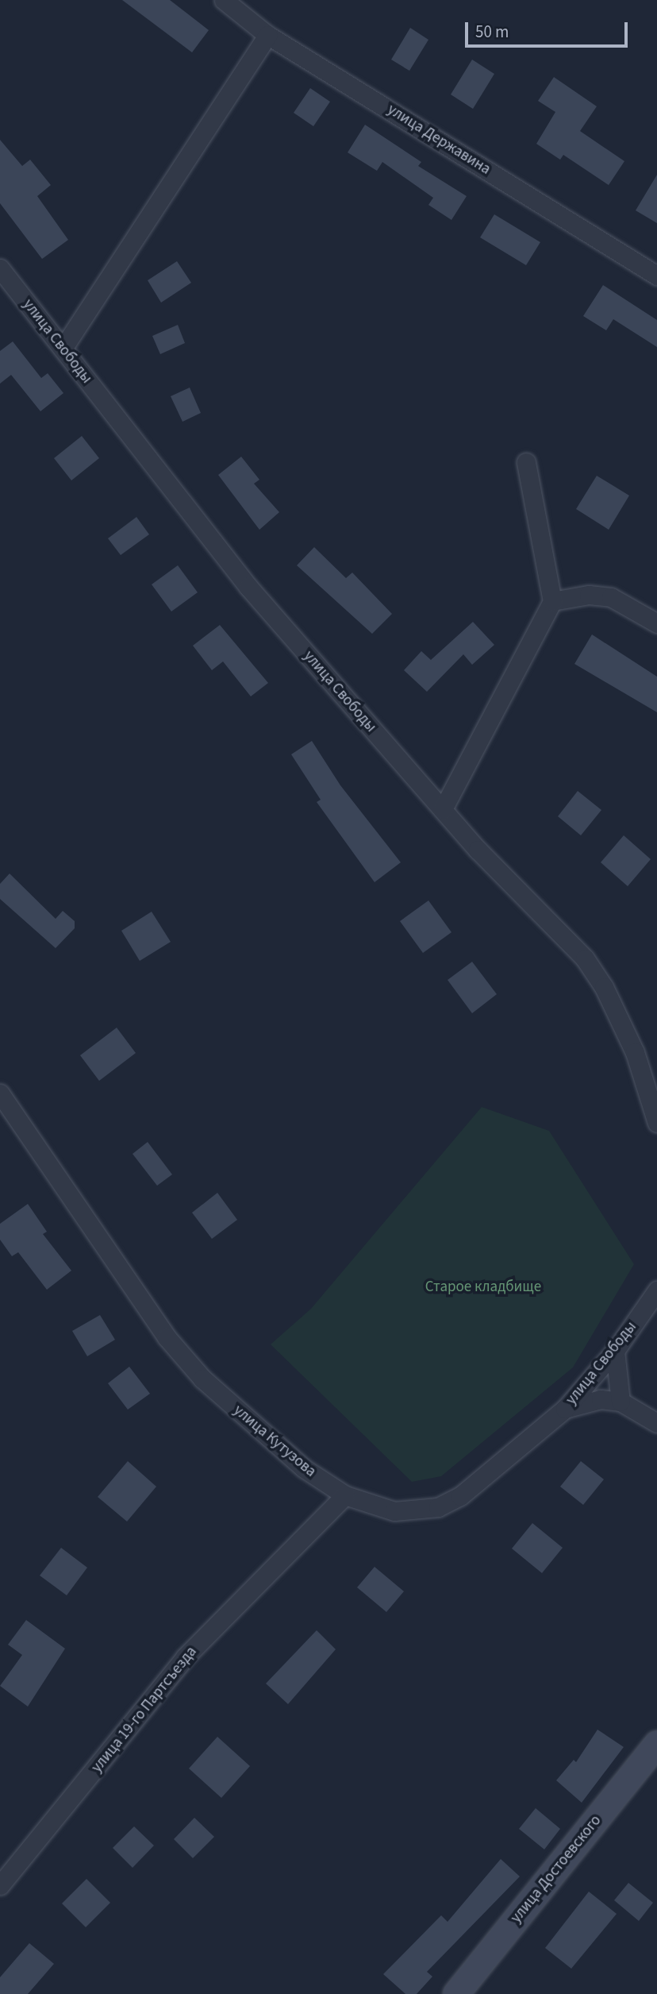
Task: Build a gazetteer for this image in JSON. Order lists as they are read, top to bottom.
{
  "streets": {
    "street": [
      "улица Державина",
      "улица Свободы",
      "улица Кутузова",
      "улица 19-го Партсъезда",
      "улица Достоевского"
    ]
  },
  "crossings": [
    ["улица Свободы", "улица Кутузова"],
    ["улица Кутузова", "улица 19-го Партсъезда"]
  ],
  "parks": ["Старое кладбище"],
  "scale_bar": "50 m"
}
